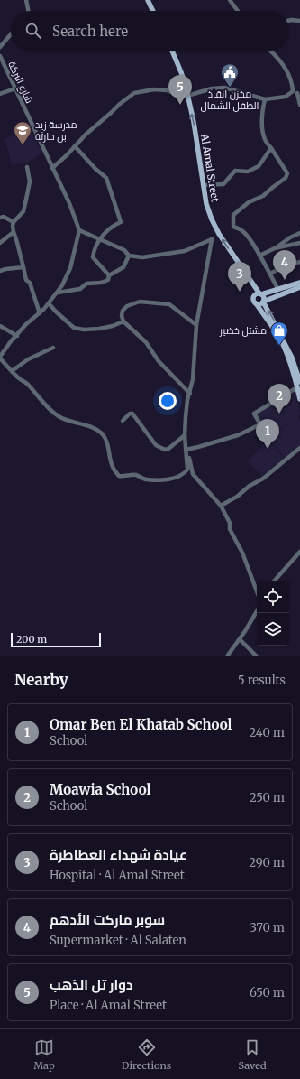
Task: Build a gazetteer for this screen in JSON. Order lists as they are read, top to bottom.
{
  "streets": {
    "main road": ["Al Amal Street"],
    "street": ["شارع البركة"]
  },
  "one_way": ["Al Amal Street"],
  "places": {
    "public building": ["مخزن انقاذ الطفل الشمال"],
    "school or university": ["مدرسة زيد بن حارثة"],
    "shop": ["مشتل خضير"]
  },
  "scale_bar": "200 m",
  "page": {
    "search": "Search here",
    "pins": [
      "5",
      "4",
      "3",
      "2",
      "1"
    ],
    "scale": "200 m",
    "heading": ["Nearby", "5 results"],
    "list": [
      {
        "mark": "1",
        "name": "Omar Ben El Khatab School",
        "note": "School",
        "value": "240 m"
      },
      {
        "mark": "2",
        "name": "Moawia School",
        "note": "School",
        "value": "250 m"
      },
      {
        "mark": "3",
        "name": "عيادة شهداء العطاطرة",
        "note": "Hospital · Al Amal Street",
        "value": "290 m"
      },
      {
        "mark": "4",
        "name": "سوبر ماركت الأدهم",
        "note": "Supermarket · Al Salaten",
        "value": "370 m"
      },
      {
        "mark": "5",
        "name": "دوار تل الذهب",
        "note": "Place · Al Amal Street",
        "value": "650 m"
      }
    ],
    "nav": ["Map", "Directions", "Saved"]
  }
}
